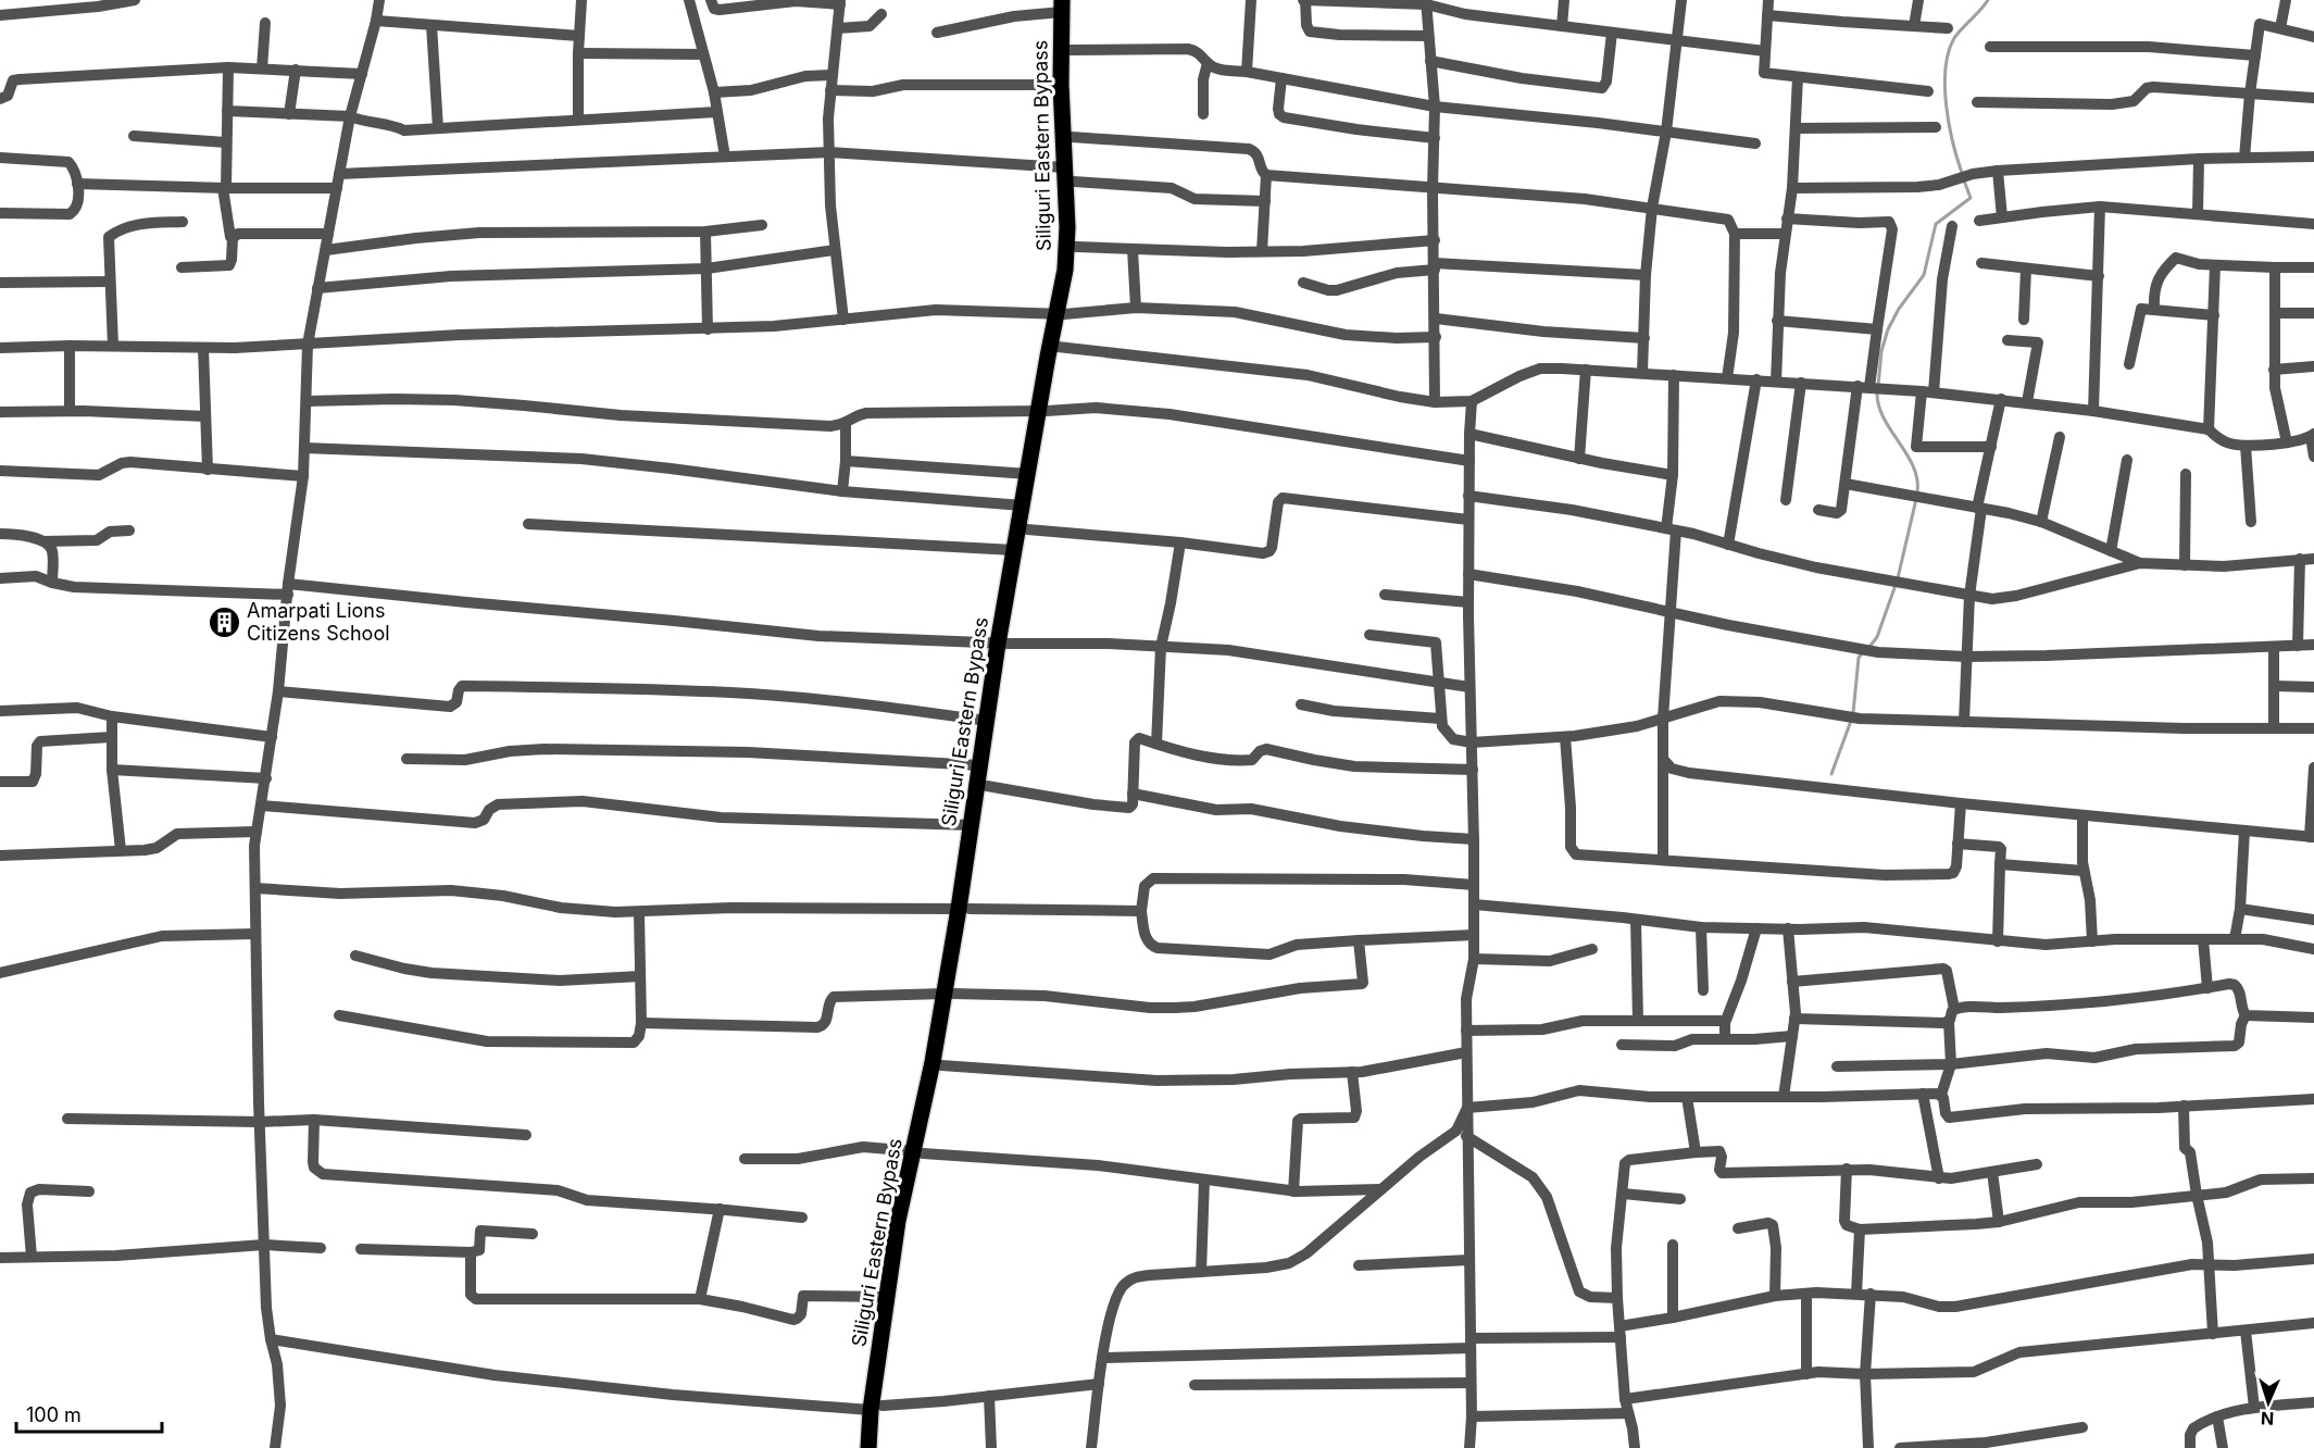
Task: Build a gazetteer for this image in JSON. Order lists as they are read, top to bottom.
{
  "streets": {
    "main road": ["Siliguri Eastern Bypass"]
  },
  "places": {
    "building": ["Amarpati Lions Citizens School"]
  },
  "scale_bar": "100 m",
  "north": "bottom"
}
